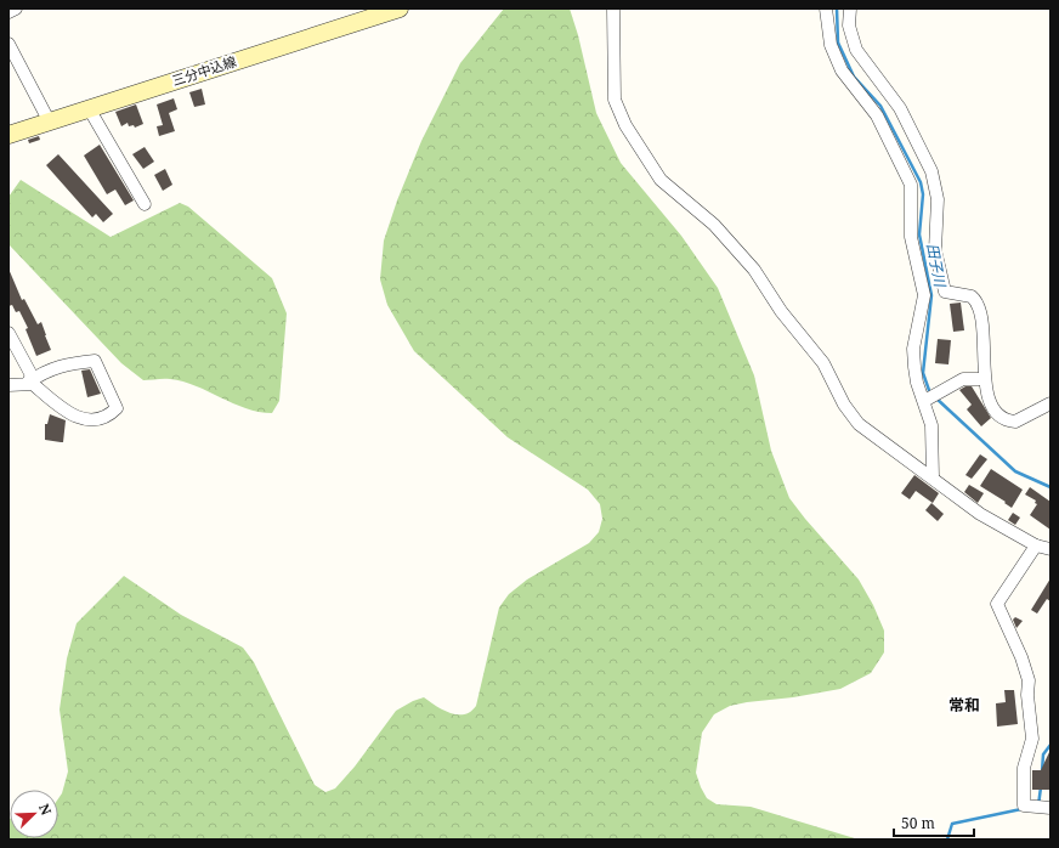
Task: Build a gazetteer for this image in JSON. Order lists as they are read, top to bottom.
{
  "streets": {
    "main road": ["三分中込線"]
  },
  "districts": ["常和"],
  "water": ["田子川"],
  "scale_bar": "50 m",
  "north": "top right"
}
